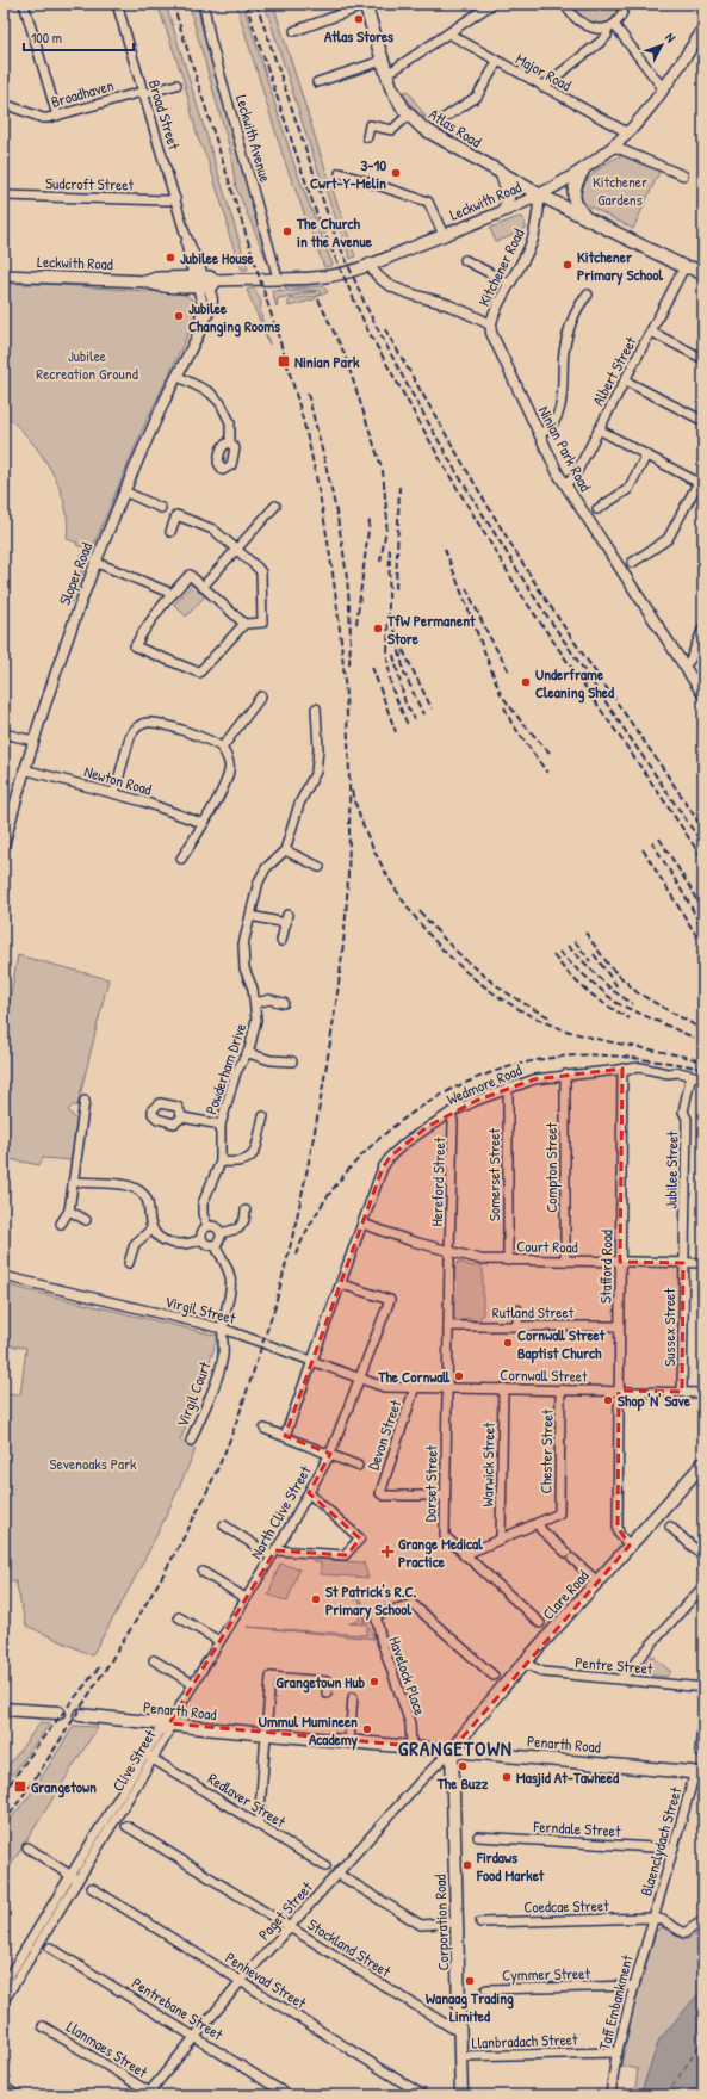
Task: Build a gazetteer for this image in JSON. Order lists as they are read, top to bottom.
{
  "streets": {
    "main road": [
      "Atlas Road",
      "Leckwith Road",
      "Clare Road",
      "Penarth Road",
      "Corporation Road"
    ],
    "street": [
      "Major Road",
      "Broadhaven",
      "Broad Street",
      "Leckwith Avenue",
      "Sudcroft Street",
      "Kitchener Road",
      "Albert Street",
      "Ninian Park Road",
      "Sloper Road",
      "Newton Road",
      "Powderham Drive",
      "Wedmore Road",
      "Compton Street",
      "Jubilee Street",
      "Somerset Street",
      "Hereford Street",
      "Court Road",
      "Stafford Road",
      "Virgil Street",
      "Rutland Street",
      "Sussex Street",
      "Cornwall Street",
      "Virgil Court",
      "Devon Street",
      "Chester Street",
      "Warwick Street",
      "Dorset Street",
      "North Clive Street",
      "Pentre Street",
      "Havelock Place",
      "Clive Street",
      "Redlaver Street",
      "Ferndale Street",
      "Blaenclydach Street",
      "Coedcae Street",
      "Paget Street",
      "Stockland Street",
      "Cymmer Street",
      "Penhevad Street",
      "Taff Embankment",
      "Pentrebane Street",
      "Llanbradach Street",
      "Llanmaes Street"
    ]
  },
  "crossings": [
    ["Major Road", "Leckwith Road"],
    ["Broadhaven", "Broad Street"],
    ["Broad Street", "Sudcroft Street"],
    ["Broad Street", "Leckwith Road"],
    ["Broad Street", "Sloper Road"],
    ["Atlas Road", "Leckwith Road"],
    ["Atlas Road", "Kitchener Road"],
    ["Atlas Road", "Albert Street"],
    ["Leckwith Avenue", "Leckwith Road"],
    ["Leckwith Road", "Kitchener Road"],
    ["Leckwith Road", "Sloper Road"],
    ["Kitchener Road", "Ninian Park Road"],
    ["Albert Street", "Ninian Park Road"],
    ["Sloper Road", "Newton Road"],
    ["Wedmore Road", "Compton Street"],
    ["Wedmore Road", "Somerset Street"],
    ["Wedmore Road", "Hereford Street"],
    ["Wedmore Road", "Court Road"],
    ["Wedmore Road", "Stafford Road"],
    ["Wedmore Road", "Virgil Street"],
    ["Wedmore Road", "North Clive Street"],
    ["Compton Street", "Court Road"],
    ["Jubilee Street", "Court Road"],
    ["Jubilee Street", "Sussex Street"],
    ["Somerset Street", "Court Road"],
    ["Hereford Street", "Court Road"],
    ["Hereford Street", "Rutland Street"],
    ["Hereford Street", "Cornwall Street"],
    ["Hereford Street", "Dorset Street"],
    ["Court Road", "Stafford Road"],
    ["Court Road", "Sussex Street"],
    ["Stafford Road", "Rutland Street"],
    ["Stafford Road", "Cornwall Street"],
    ["Stafford Road", "Clare Road"],
    ["Virgil Street", "Cornwall Street"],
    ["Virgil Street", "Virgil Court"],
    ["Virgil Street", "North Clive Street"],
    ["Sussex Street", "Cornwall Street"],
    ["Cornwall Street", "Devon Street"],
    ["Cornwall Street", "Chester Street"],
    ["Cornwall Street", "Warwick Street"],
    ["Cornwall Street", "Dorset Street"],
    ["Devon Street", "Dorset Street"],
    ["North Clive Street", "Penarth Road"],
    ["North Clive Street", "Clive Street"],
    ["Clare Road", "Pentre Street"],
    ["Clare Road", "Penarth Road"],
    ["Clare Road", "Paget Street"],
    ["Clare Road", "Corporation Road"],
    ["Havelock Place", "Penarth Road"],
    ["Penarth Road", "Clive Street"],
    ["Penarth Road", "Blaenclydach Street"],
    ["Penarth Road", "Paget Street"],
    ["Penarth Road", "Corporation Road"],
    ["Clive Street", "Redlaver Street"],
    ["Ferndale Street", "Blaenclydach Street"],
    ["Blaenclydach Street", "Coedcae Street"],
    ["Blaenclydach Street", "Taff Embankment"],
    ["Coedcae Street", "Taff Embankment"],
    ["Paget Street", "Corporation Road"],
    ["Paget Street", "Stockland Street"],
    ["Paget Street", "Penhevad Street"],
    ["Paget Street", "Pentrebane Street"],
    ["Paget Street", "Llanmaes Street"],
    ["Corporation Road", "Stockland Street"],
    ["Corporation Road", "Llanbradach Street"],
    ["Cymmer Street", "Taff Embankment"],
    ["Taff Embankment", "Llanbradach Street"]
  ],
  "districts": ["GRANGETOWN"],
  "parks": ["Kitchener Gardens", "Jubilee Recreation Ground", "Sevenoaks Park"],
  "places": {
    "other": [
      "Atlas Stores",
      "3-10 Cwrt-Y-Melin",
      "The Church in the Avenue",
      "Jubilee House",
      "Kitchener Primary School",
      "Jubilee Changing Rooms",
      "TfW Permanent Store",
      "Underframe Cleaning Shed",
      "Cornwall Street Baptist Church",
      "The Cornwall",
      "Shop 'N' Save",
      "St Patrick's R.C. Primary School",
      "Grangetown Hub",
      "Ummul Mumineen Academy",
      "The Buzz",
      "Masjid At-Tawheed",
      "Firdaws Food Market",
      "Wanaag Trading Limited"
    ],
    "transit": ["Ninian Park", "Grangetown"],
    "health": ["Grange Medical Practice"]
  },
  "scale_bar": "100 m",
  "north": "top right"
}
